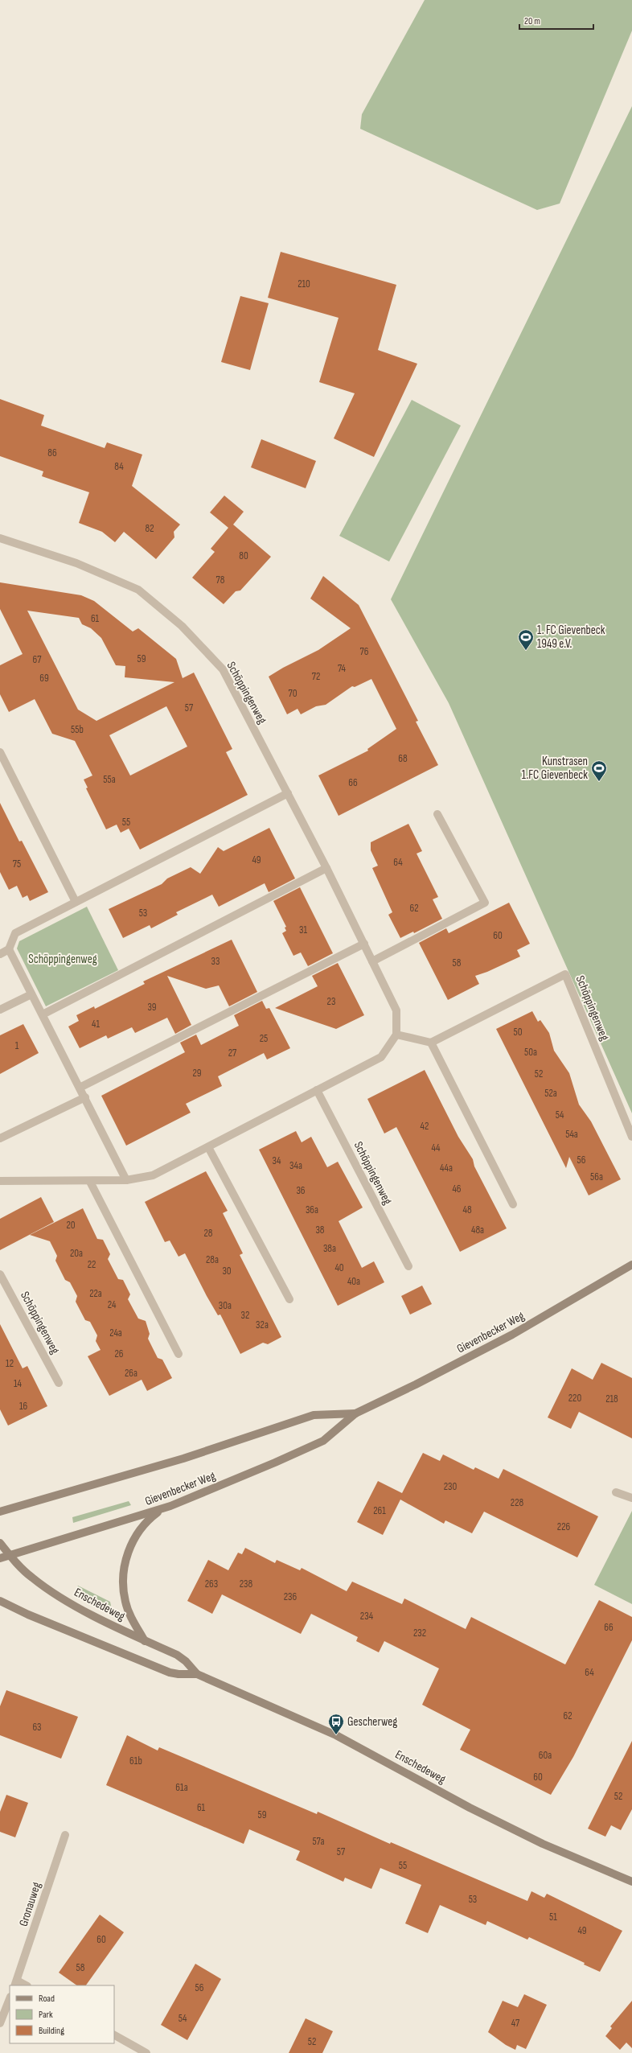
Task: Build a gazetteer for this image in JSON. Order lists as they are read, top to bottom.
{
  "streets": {
    "main road": ["Gievenbecker Weg", "Enschedeweg"],
    "street": ["Schöppingenweg", "Gronauweg"]
  },
  "crossings": [
    ["Gievenbecker Weg", "Enschedeweg"]
  ],
  "parks": ["Schöppingenweg"],
  "places": {
    "sports": ["1. FC Gievenbeck 1949 e.V.", "Kunstrasen 1.FC Gievenbeck"],
    "bus stop": ["Gescherweg"]
  },
  "house_numbers": [
    "210",
    "86",
    "84",
    "82",
    "80",
    "78",
    "61",
    "76",
    "59",
    "67",
    "74",
    "72",
    "69",
    "70",
    "57",
    "55b",
    "68",
    "55a",
    "66",
    "55",
    "49",
    "64",
    "75",
    "62",
    "53",
    "31",
    "60",
    "33",
    "58",
    "23",
    "39",
    "41",
    "50",
    "25",
    "1",
    "50a",
    "27",
    "29",
    "52",
    "52a",
    "54",
    "42",
    "54a",
    "44",
    "56",
    "34",
    "34a",
    "44a",
    "56a",
    "46",
    "36",
    "36a",
    "48",
    "20",
    "38",
    "48a",
    "28",
    "38a",
    "20a",
    "28a",
    "22",
    "40",
    "30",
    "40a",
    "22a",
    "24",
    "30a",
    "32",
    "32a",
    "24a",
    "26",
    "12",
    "26a",
    "14",
    "220",
    "218",
    "16",
    "230",
    "228",
    "261",
    "226",
    "263",
    "238",
    "236",
    "234",
    "66",
    "232",
    "64",
    "62",
    "63",
    "60a",
    "61b",
    "60",
    "61a",
    "52",
    "61",
    "59",
    "57a",
    "57",
    "55",
    "53",
    "51",
    "49",
    "60",
    "58",
    "56",
    "54",
    "47",
    "52"
  ],
  "legend": ["Road", "Park", "Building"],
  "scale_bar": "20 m"
}
